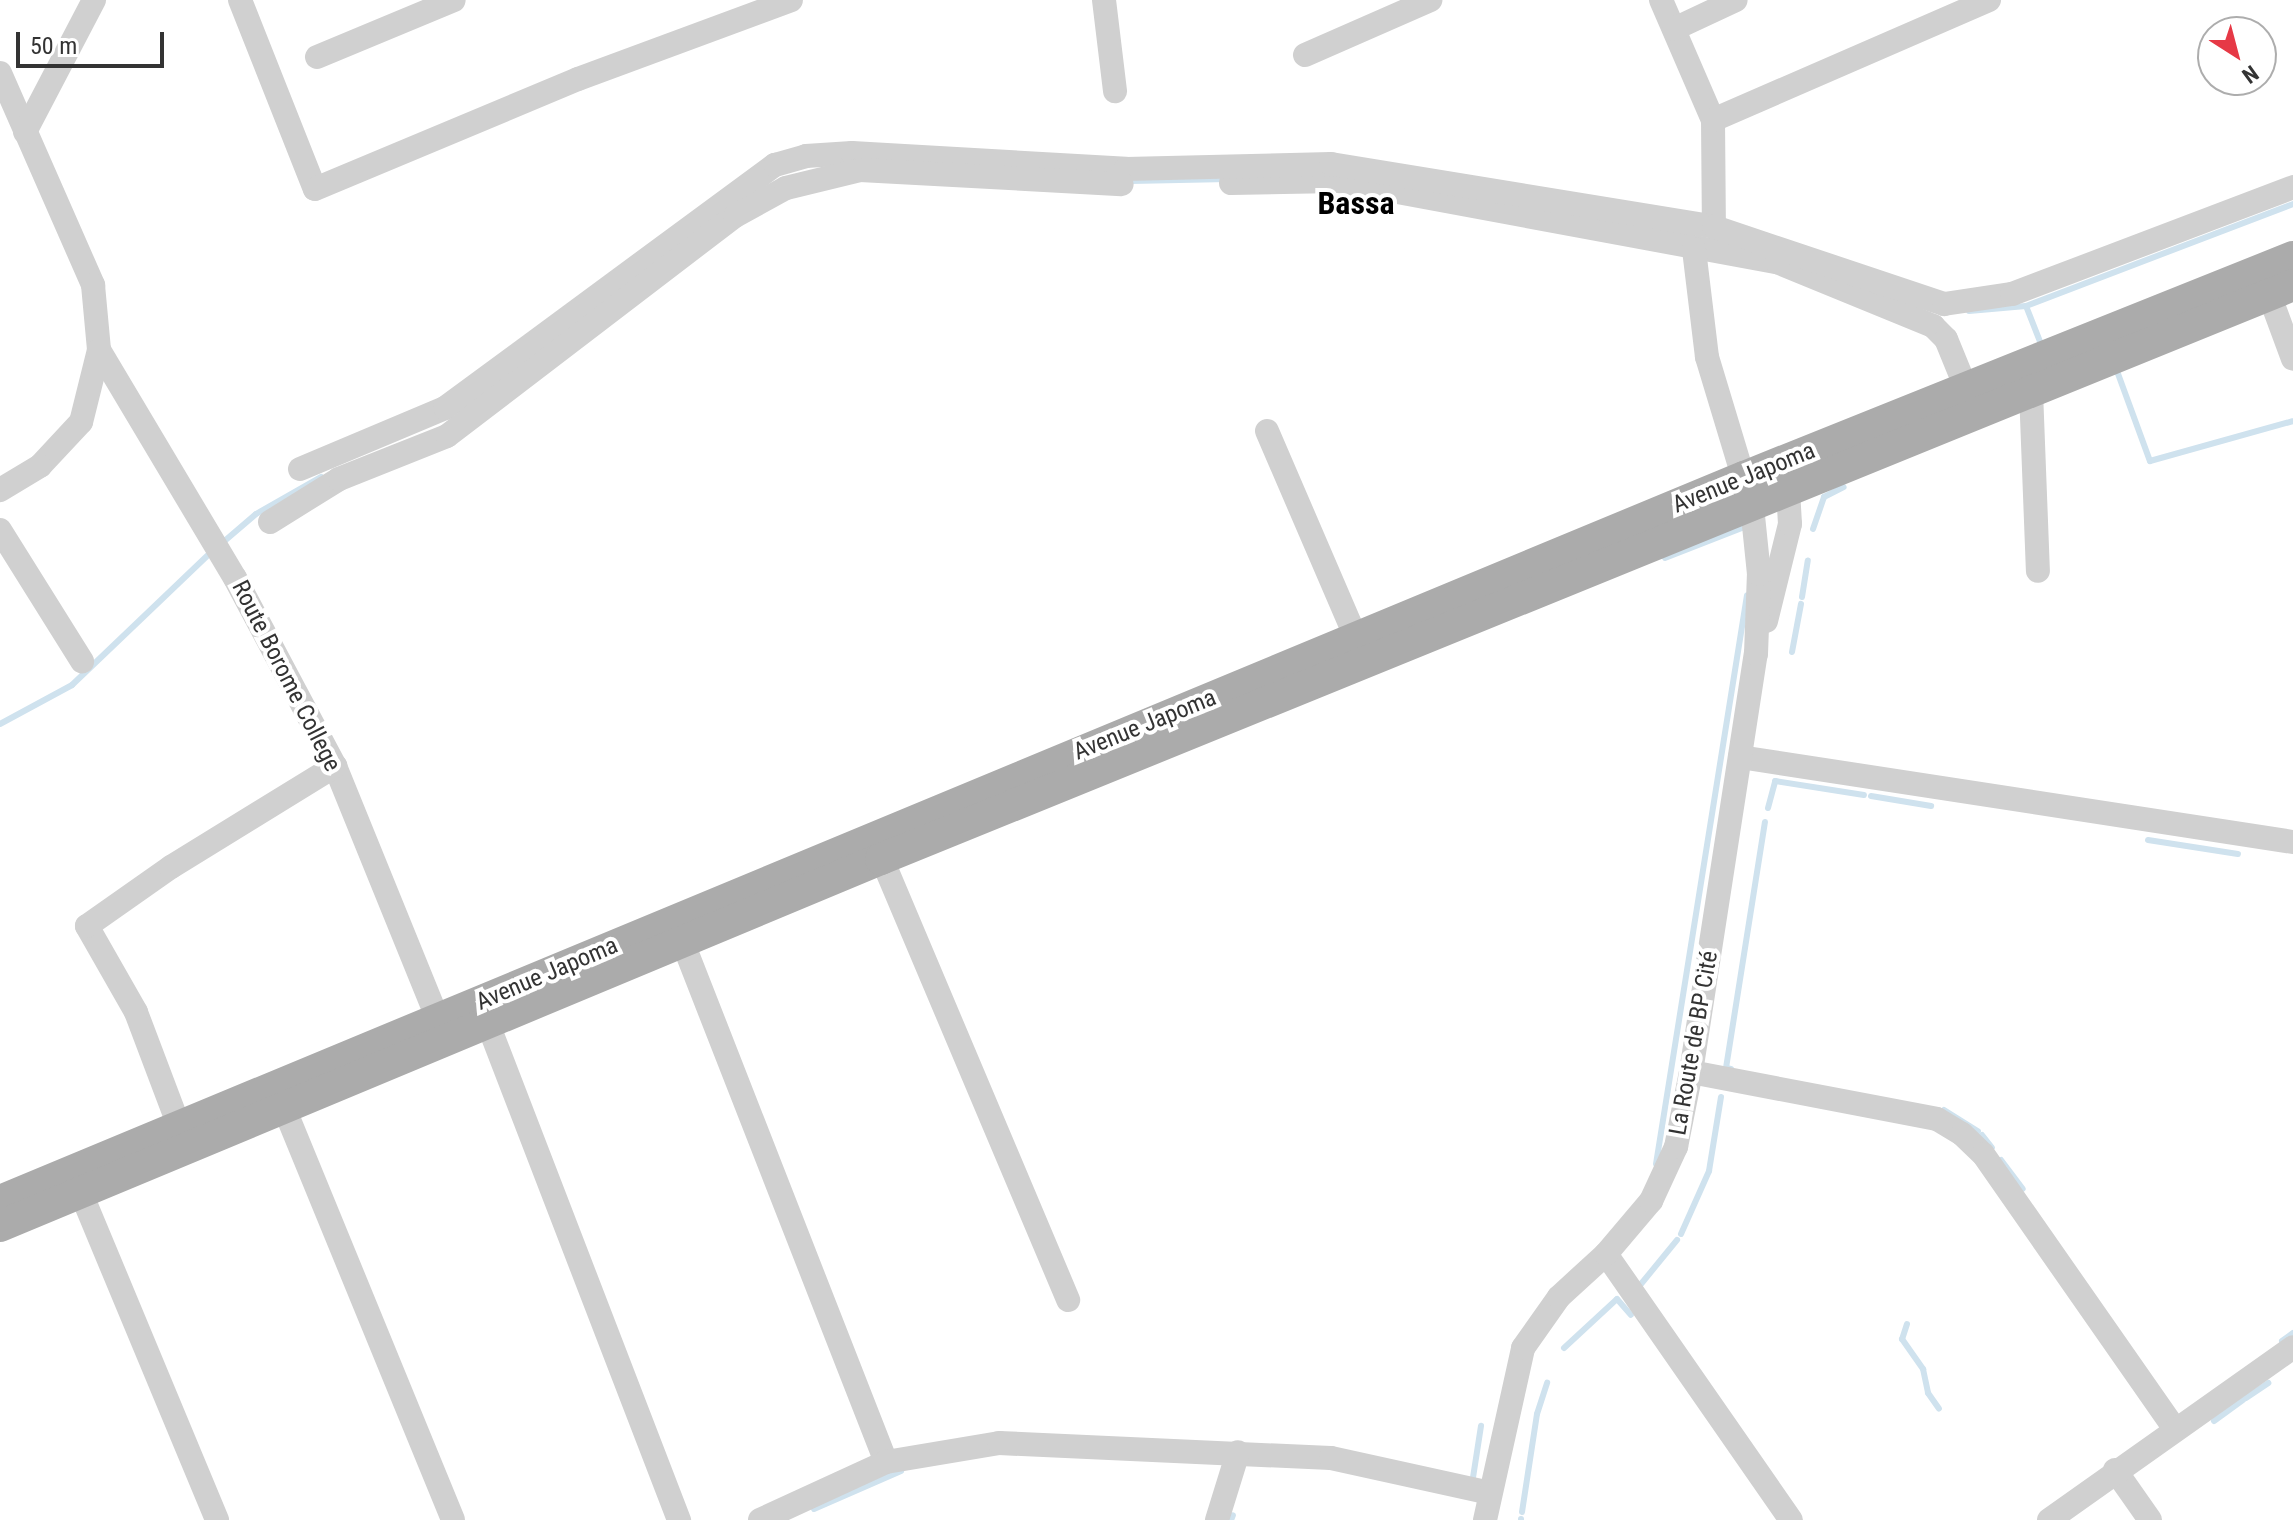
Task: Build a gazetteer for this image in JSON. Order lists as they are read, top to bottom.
{
  "streets": {
    "main road": ["Avenue Japoma"],
    "street": ["Route Borome College", "La Route de BP Cité"]
  },
  "crossings": [
    ["Avenue Japoma", "Route Borome College"],
    ["Avenue Japoma", "La Route de BP Cité"]
  ],
  "districts": ["Bassa"],
  "scale_bar": "50 m",
  "north": "bottom right"
}
